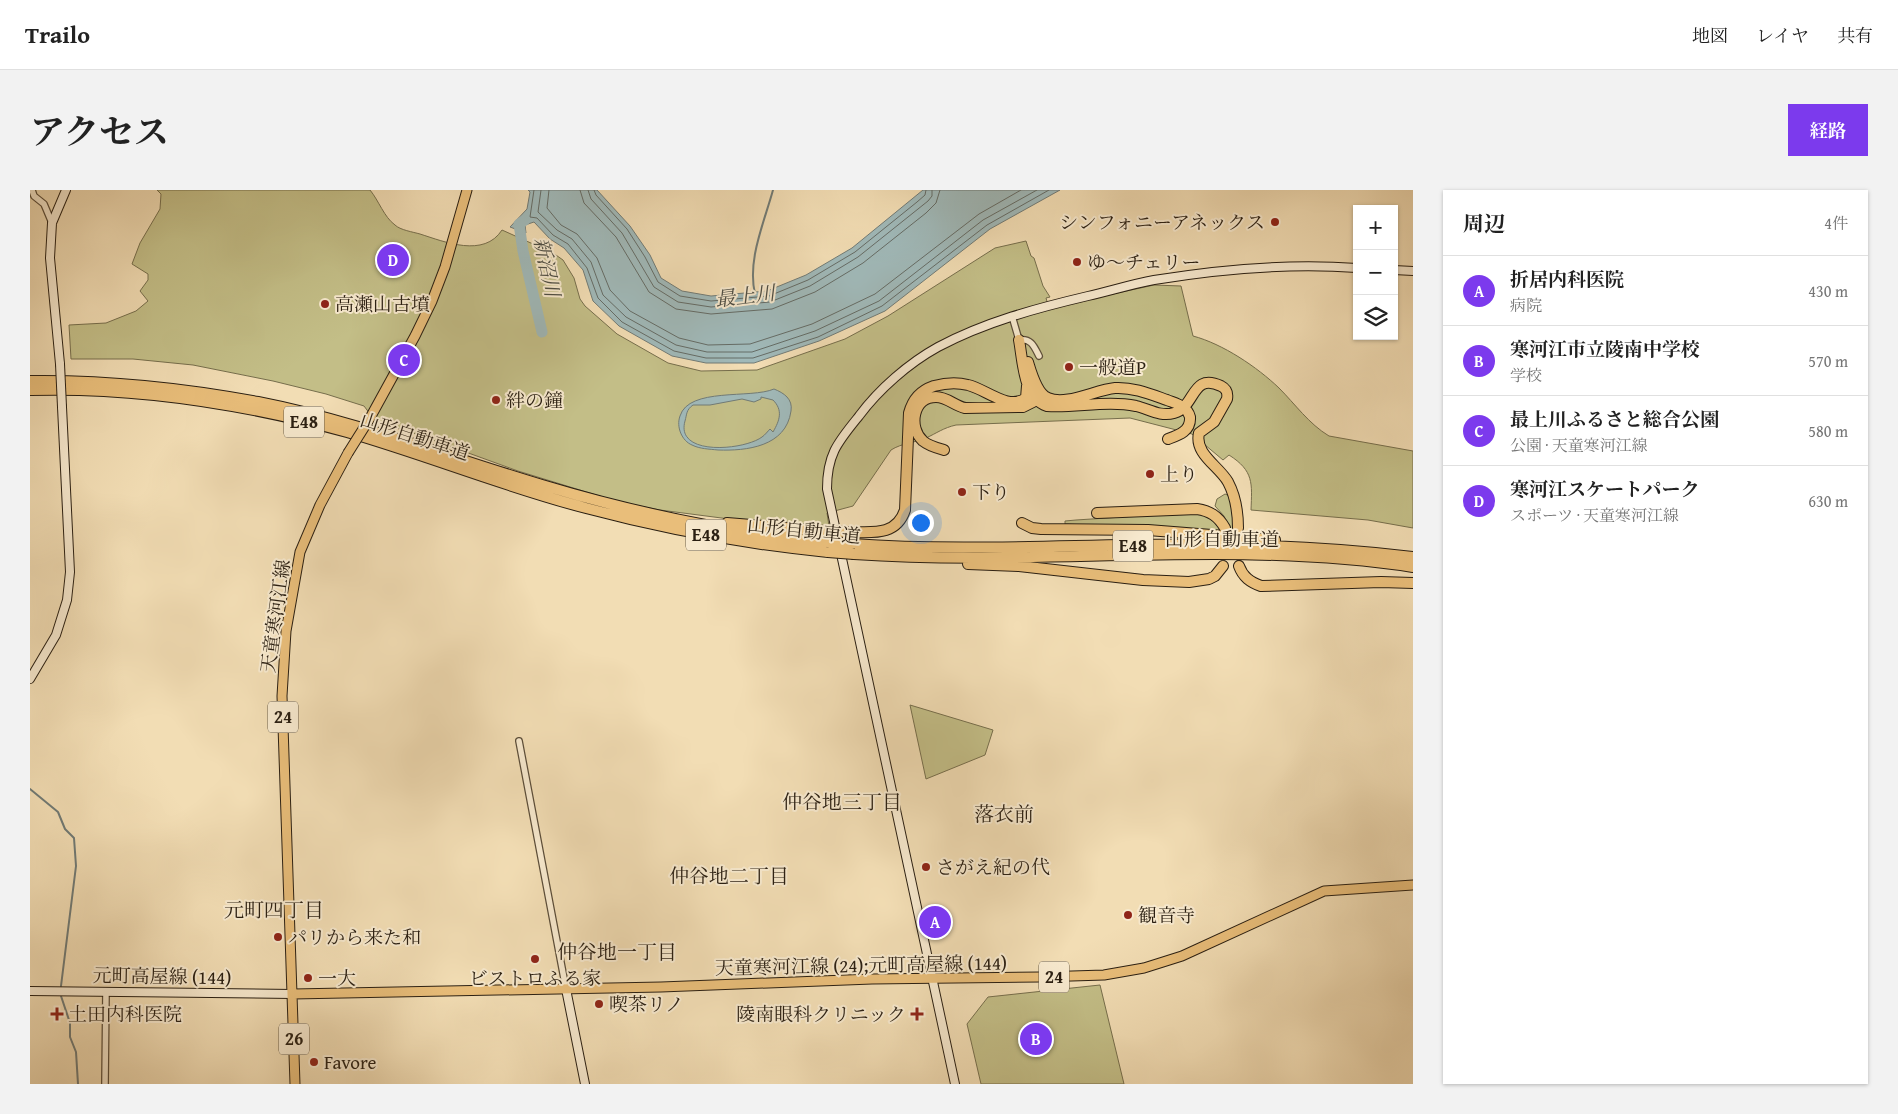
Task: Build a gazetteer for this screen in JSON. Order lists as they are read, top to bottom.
{
  "streets": {
    "highway": ["E48", "山形自動車道"],
    "main road": [
      "天童寒河江線",
      "24",
      "天童寒河江線 (24);元町高屋線 (144)",
      "26"
    ],
    "street": ["元町高屋線 (144)"]
  },
  "crossings": [
    ["天童寒河江線", "天童寒河江線 (24);元町高屋線 (144)"],
    ["天童寒河江線", "元町高屋線 (144)"],
    ["天童寒河江線", "26"],
    ["天童寒河江線 (24);元町高屋線 (144)", "元町高屋線 (144)"],
    ["天童寒河江線 (24);元町高屋線 (144)", "26"],
    ["元町高屋線 (144)", "26"]
  ],
  "districts": [
    "仲谷地三丁目",
    "落衣前",
    "仲谷地二丁目",
    "元町四丁目",
    "仲谷地一丁目"
  ],
  "water": ["新沼川", "最上川"],
  "places": {
    "other": [
      "シンフォニーアネックス",
      "ゆ～チェリー",
      "高瀬山古墳",
      "一般道P",
      "絆の鐘",
      "上り",
      "下り",
      "さがえ紀の代",
      "観音寺",
      "パリから来た和",
      "ビストロふる家",
      "一大",
      "喫茶リノ",
      "Favore"
    ],
    "health": ["土田内科医院", "陵南眼科クリニック"]
  },
  "page": {
    "header": "Trailo",
    "nav": ["地図", "レイヤ", "共有"],
    "title": "アクセス",
    "buttons": "経路",
    "heading": ["周辺", "4件"],
    "map_buttons": ["+", "−"],
    "pins": [
      "D",
      "C",
      "A",
      "B"
    ],
    "list": [
      {
        "mark": "A",
        "name": "折居内科医院",
        "note": "病院",
        "value": "430 m"
      },
      {
        "mark": "B",
        "name": "寒河江市立陵南中学校",
        "note": "学校",
        "value": "570 m"
      },
      {
        "mark": "C",
        "name": "最上川ふるさと総合公園",
        "note": "公園 · 天童寒河江線",
        "value": "580 m"
      },
      {
        "mark": "D",
        "name": "寒河江スケートパーク",
        "note": "スポーツ · 天童寒河江線",
        "value": "630 m"
      }
    ]
  }
}
